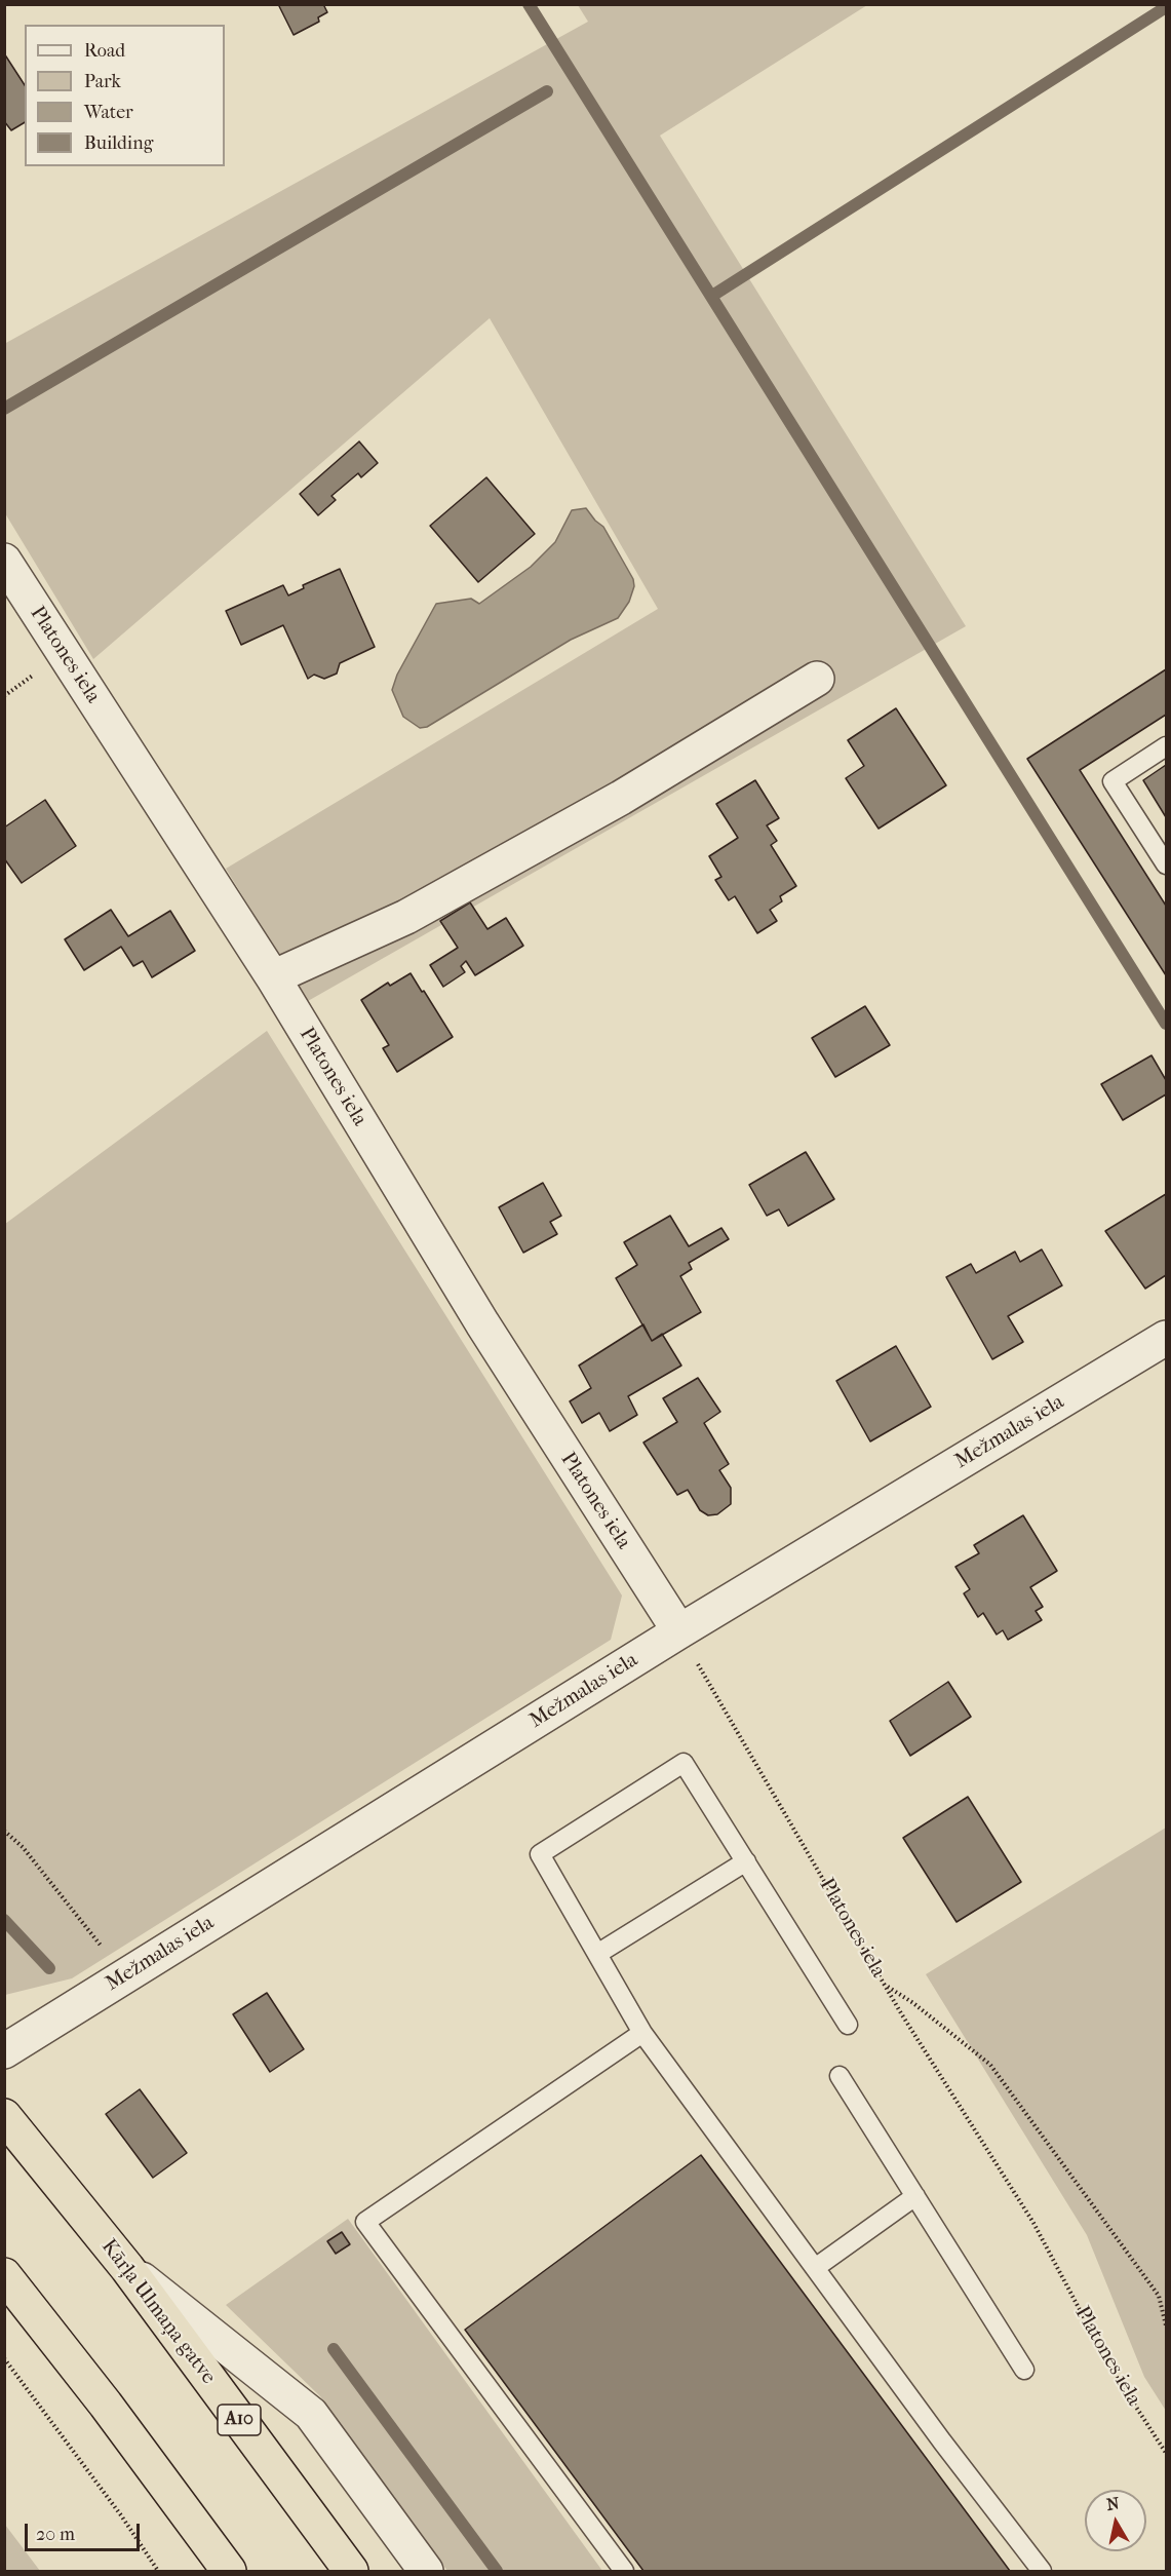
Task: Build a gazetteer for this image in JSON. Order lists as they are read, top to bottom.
{
  "streets": {
    "highway": ["Kārļa Ulmaņa gatve", "A10"],
    "street": ["Platones iela", "Mežmalas iela"]
  },
  "crossings": [
    ["Platones iela", "Mežmalas iela"]
  ],
  "legend": [
    "Road",
    "Park",
    "Water",
    "Building"
  ],
  "scale_bar": "20 m",
  "north": "top"
}
